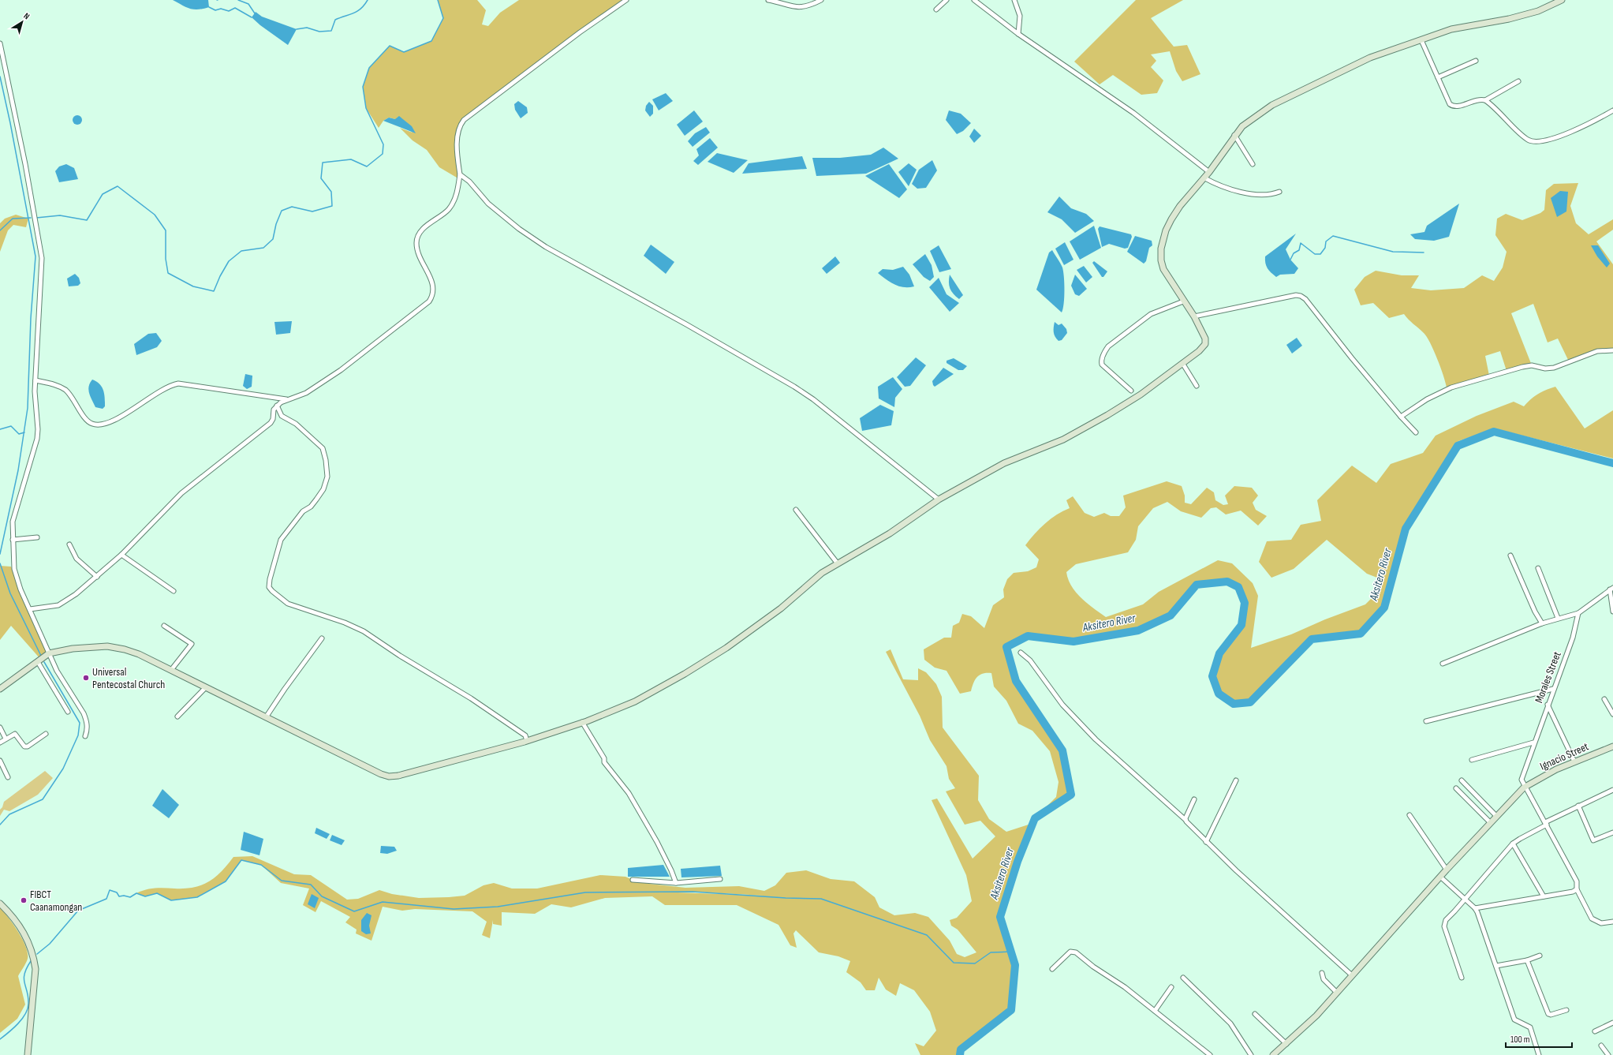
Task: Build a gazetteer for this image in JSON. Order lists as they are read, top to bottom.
{
  "streets": {
    "street": ["Morales Street", "Ignacio Street"]
  },
  "crossings": [
    ["Morales Street", "Ignacio Street"]
  ],
  "water": ["Aksitero River"],
  "places": ["Universal Pentecostal Church", "FIBCT Caanamongan"],
  "scale_bar": "100 m",
  "north": "top right"
}
